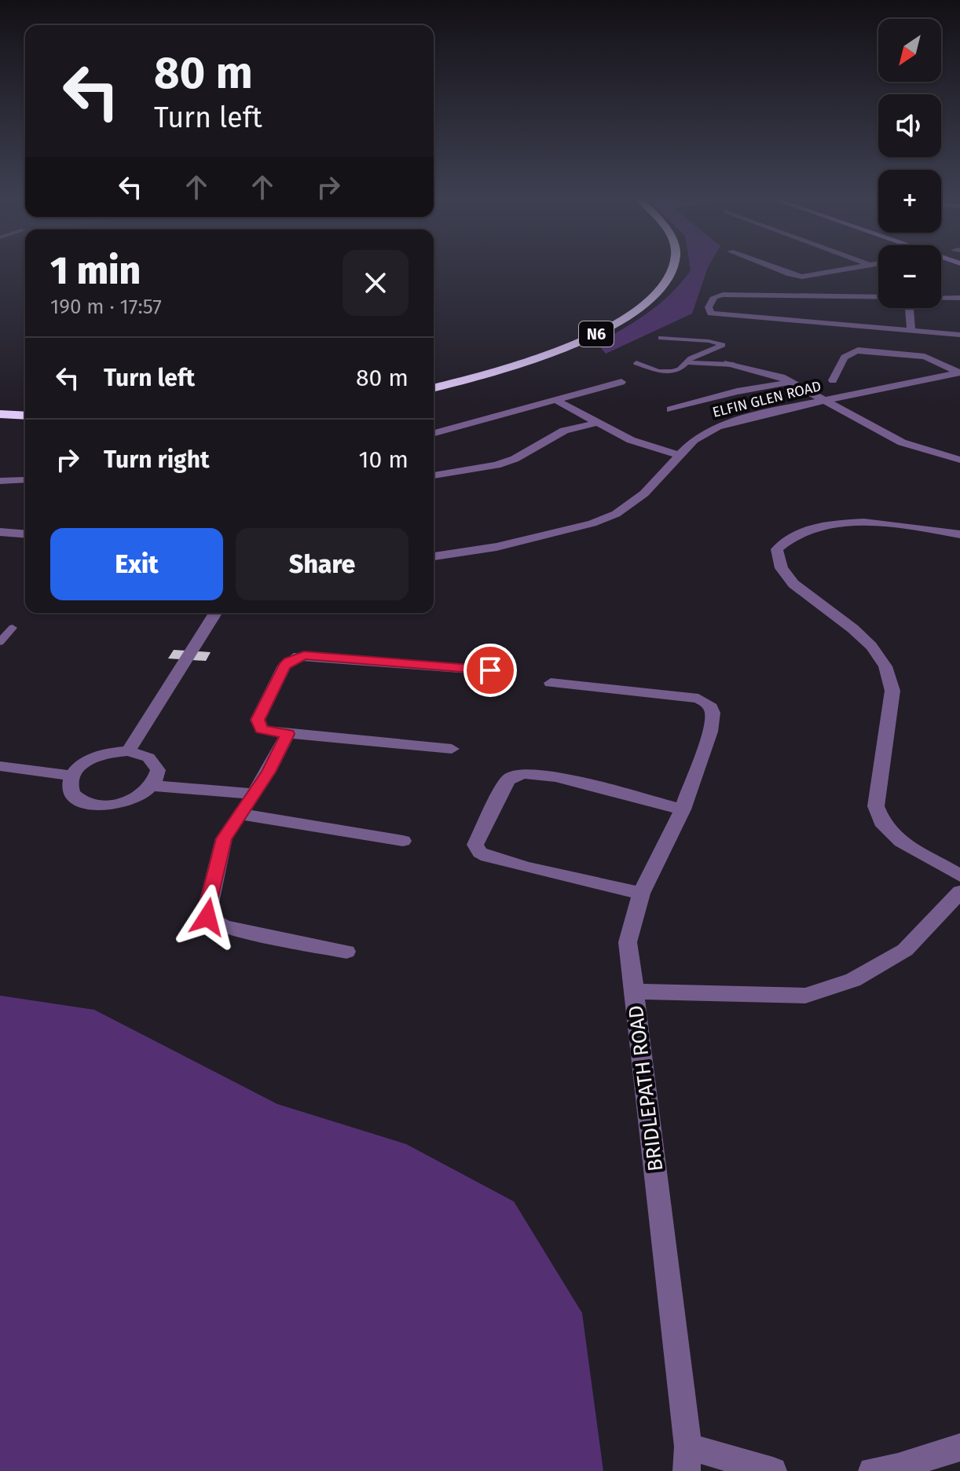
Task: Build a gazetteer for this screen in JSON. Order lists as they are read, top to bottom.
{
  "streets": {
    "highway": ["N6"],
    "street": ["ELFIN GLEN ROAD", "BRIDLEPATH ROAD"]
  },
  "north": "bottom left",
  "page": {
    "map_buttons": ["+", "−"],
    "turn": ["80 m", "Turn left"],
    "heading": ["1 min", "190 m · 17:57"],
    "list": [
      {
        "name": "Turn left",
        "value": "80 m"
      },
      {
        "name": "Turn right",
        "value": "10 m"
      }
    ],
    "buttons": ["Exit", "Share"]
  }
}
